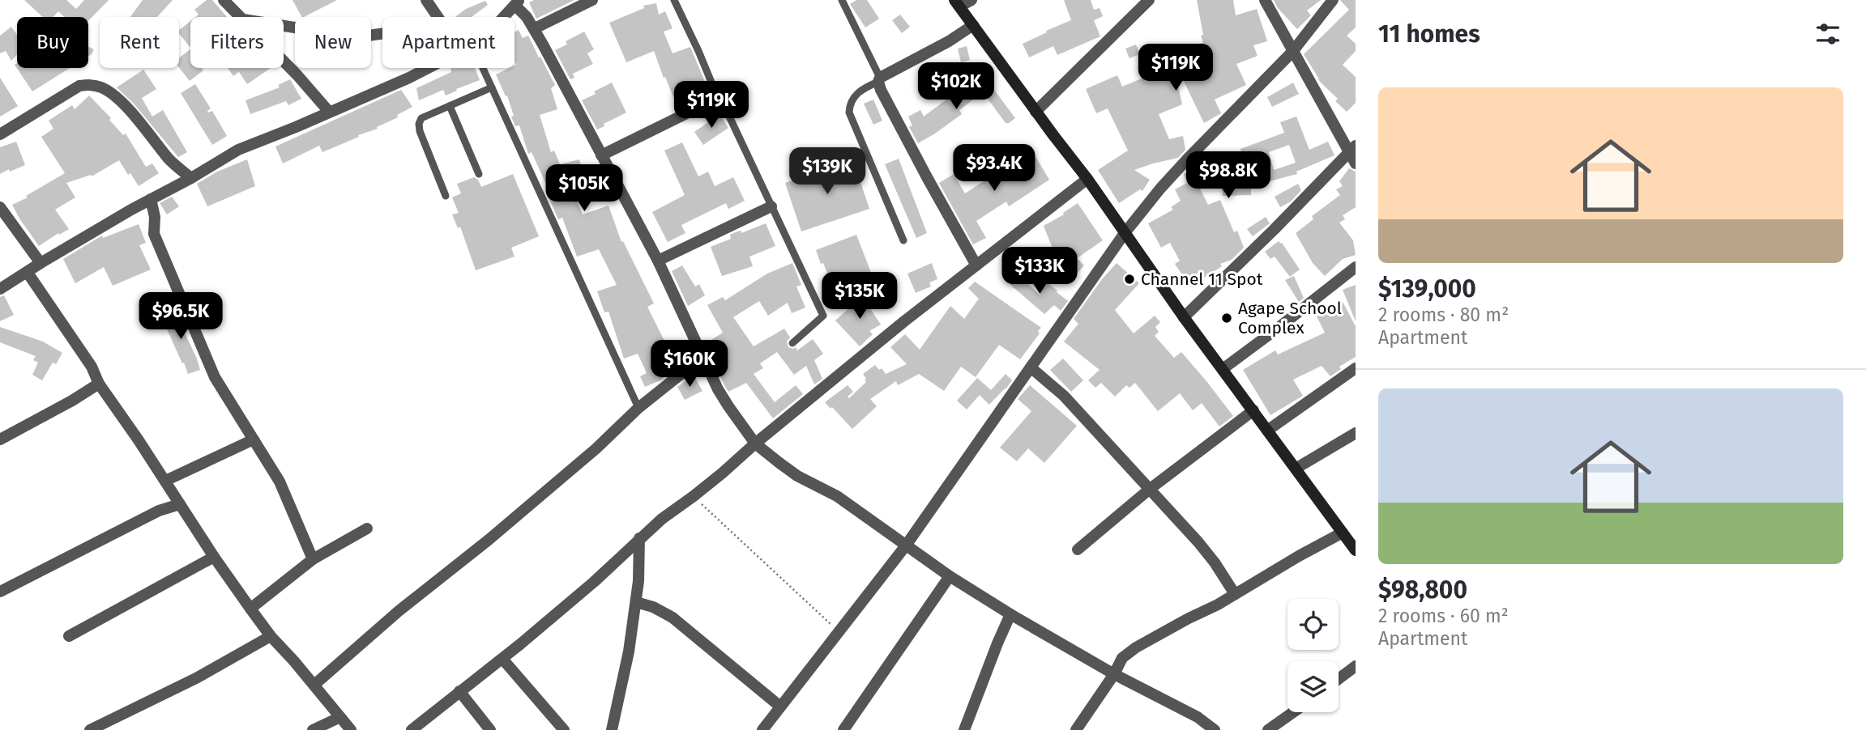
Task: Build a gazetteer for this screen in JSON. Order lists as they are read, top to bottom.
{
  "places": ["Channel 11 Spot", "Agape School Complex"],
  "page": {
    "heading": "11 homes",
    "chip": [
      "Buy",
      "Rent",
      "Filters",
      "New",
      "Apartment"
    ],
    "price": [
      "$119K",
      "$102K",
      "$119K",
      "$93.4K",
      "$139K",
      "$98.8K",
      "$105K",
      "$133K",
      "$135K",
      "$96.5K",
      "$160K"
    ],
    "list": [
      {
        "name": "$139,000",
        "note": "2 rooms · 80 m² · Apartment"
      },
      {
        "name": "$98,800",
        "note": "2 rooms · 60 m² · Apartment"
      }
    ]
  }
}
